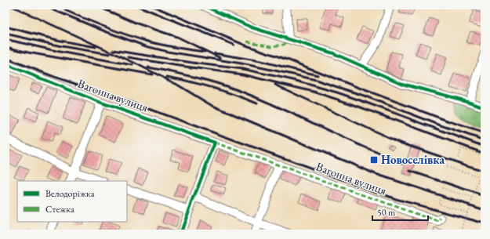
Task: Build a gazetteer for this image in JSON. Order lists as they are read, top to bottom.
{
  "streets": {
    "street": ["Вагонна вулиця"]
  },
  "places": {
    "transit": ["Новоселівка"]
  },
  "legend": ["Велодоріжка", "Стежка"],
  "scale_bar": "50 m"
}
